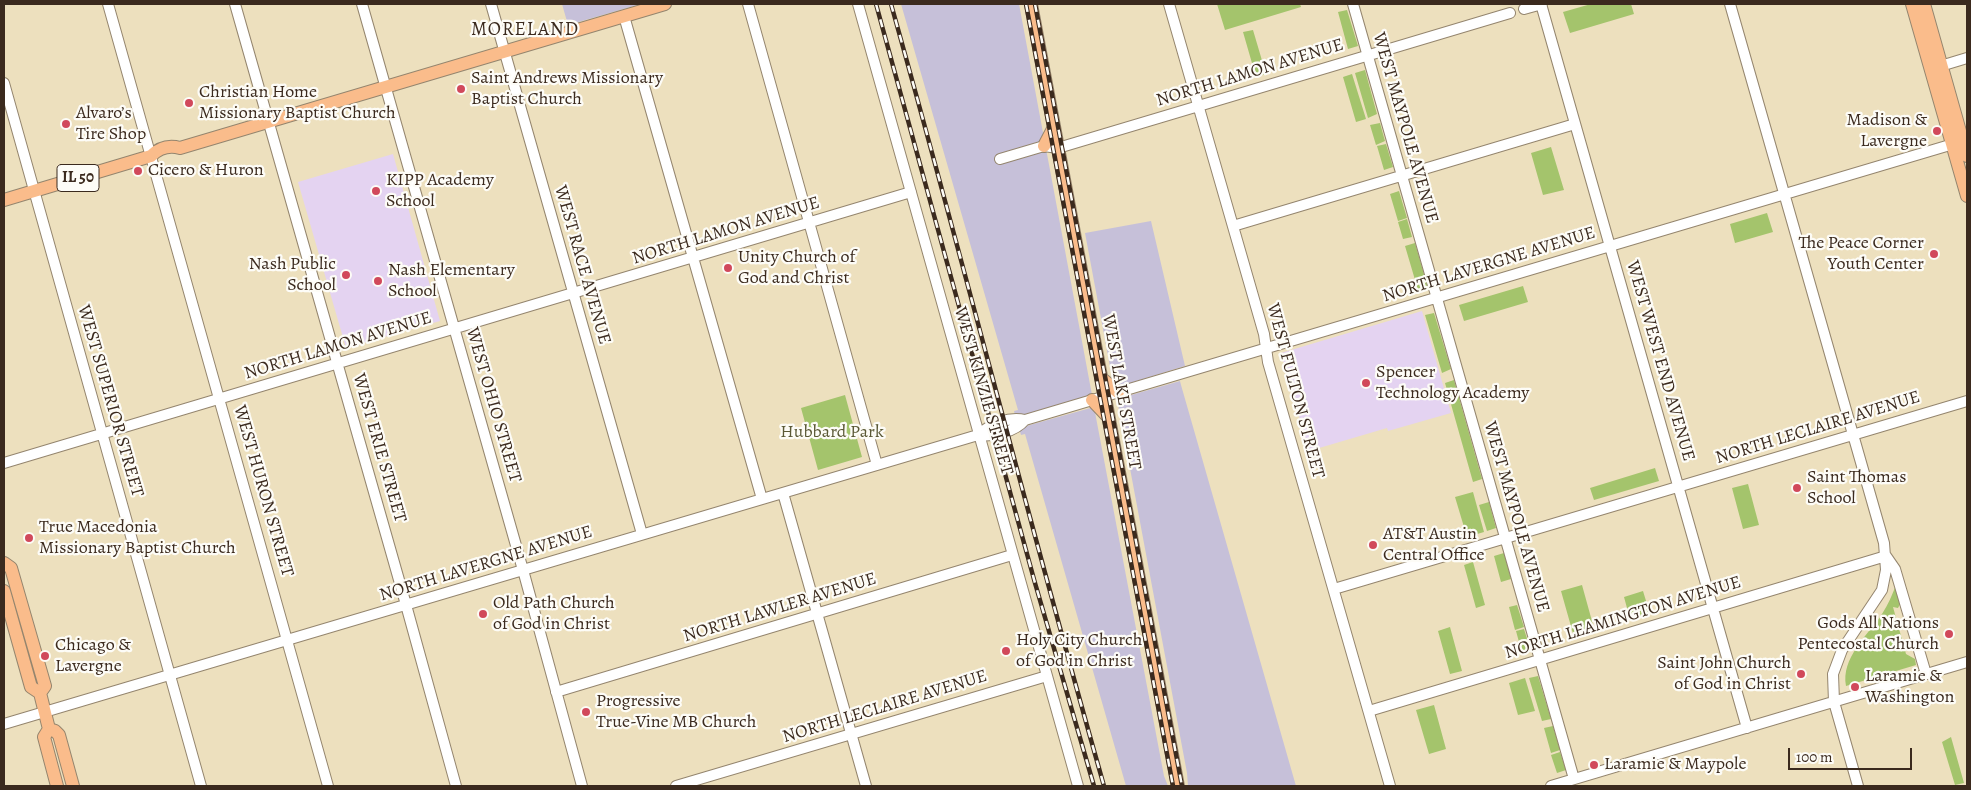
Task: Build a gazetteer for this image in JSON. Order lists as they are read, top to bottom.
{
  "streets": {
    "main road": ["IL 50", "WEST LAKE STREET"],
    "street": [
      "NORTH LAMON AVENUE",
      "WEST MAYPOLE AVENUE",
      "WEST RACE AVENUE",
      "NORTH LAVERGNE AVENUE",
      "WEST WEST END AVENUE",
      "WEST KINZIE STREET",
      "WEST FULTON STREET",
      "WEST SUPERIOR STREET",
      "WEST OHIO STREET",
      "NORTH LECLAIRE AVENUE",
      "WEST ERIE STREET",
      "WEST HURON STREET",
      "NORTH LAWLER AVENUE",
      "NORTH LEAMINGTON AVENUE"
    ]
  },
  "crossings": [
    ["NORTH LAMON AVENUE", "WEST MAYPOLE AVENUE"],
    ["NORTH LAMON AVENUE", "WEST RACE AVENUE"],
    ["NORTH LAMON AVENUE", "WEST KINZIE STREET"],
    ["NORTH LAMON AVENUE", "WEST FULTON STREET"],
    ["NORTH LAMON AVENUE", "WEST LAKE STREET"],
    ["NORTH LAMON AVENUE", "WEST SUPERIOR STREET"],
    ["NORTH LAMON AVENUE", "WEST OHIO STREET"],
    ["NORTH LAMON AVENUE", "WEST ERIE STREET"],
    ["NORTH LAMON AVENUE", "WEST HURON STREET"],
    ["WEST MAYPOLE AVENUE", "NORTH LAVERGNE AVENUE"],
    ["WEST MAYPOLE AVENUE", "NORTH LECLAIRE AVENUE"],
    ["WEST MAYPOLE AVENUE", "NORTH LEAMINGTON AVENUE"],
    ["IL 50", "WEST RACE AVENUE"],
    ["IL 50", "WEST SUPERIOR STREET"],
    ["IL 50", "WEST OHIO STREET"],
    ["IL 50", "WEST ERIE STREET"],
    ["IL 50", "WEST HURON STREET"],
    ["WEST RACE AVENUE", "NORTH LAVERGNE AVENUE"],
    ["NORTH LAVERGNE AVENUE", "WEST WEST END AVENUE"],
    ["NORTH LAVERGNE AVENUE", "WEST KINZIE STREET"],
    ["NORTH LAVERGNE AVENUE", "WEST FULTON STREET"],
    ["NORTH LAVERGNE AVENUE", "WEST LAKE STREET"],
    ["NORTH LAVERGNE AVENUE", "WEST SUPERIOR STREET"],
    ["NORTH LAVERGNE AVENUE", "WEST OHIO STREET"],
    ["NORTH LAVERGNE AVENUE", "WEST ERIE STREET"],
    ["NORTH LAVERGNE AVENUE", "WEST HURON STREET"],
    ["WEST WEST END AVENUE", "NORTH LECLAIRE AVENUE"],
    ["WEST WEST END AVENUE", "NORTH LEAMINGTON AVENUE"],
    ["WEST KINZIE STREET", "NORTH LECLAIRE AVENUE"],
    ["WEST KINZIE STREET", "NORTH LAWLER AVENUE"],
    ["WEST FULTON STREET", "NORTH LECLAIRE AVENUE"],
    ["WEST FULTON STREET", "NORTH LEAMINGTON AVENUE"],
    ["WEST OHIO STREET", "NORTH LAWLER AVENUE"]
  ],
  "districts": ["MORELAND"],
  "parks": ["Hubbard Park"],
  "places": [
    "Saint Andrews Missionary Baptist Church",
    "Christian Home Missionary Baptist Church",
    "Alvaro’s Tire Shop",
    "Madison & Lavergne",
    "Cicero & Huron",
    "KIPP Academy School",
    "The Peace Corner Youth Center",
    "Unity Church of God and Christ",
    "Nash Public School",
    "Nash Elementary School",
    "Spencer Technology Academy",
    "Saint Thomas School",
    "True Macedonia Missionary Baptist Church",
    "AT&T Austin Central Office",
    "Old Path Church of God in Christ",
    "Gods All Nations Pentecostal Church",
    "Holy City Church of God in Christ",
    "Chicago & Lavergne",
    "Saint John Church of God in Christ",
    "Laramie & Washington",
    "Progressive True-Vine MB Church",
    "Laramie & Maypole"
  ],
  "scale_bar": "100 m"
}
